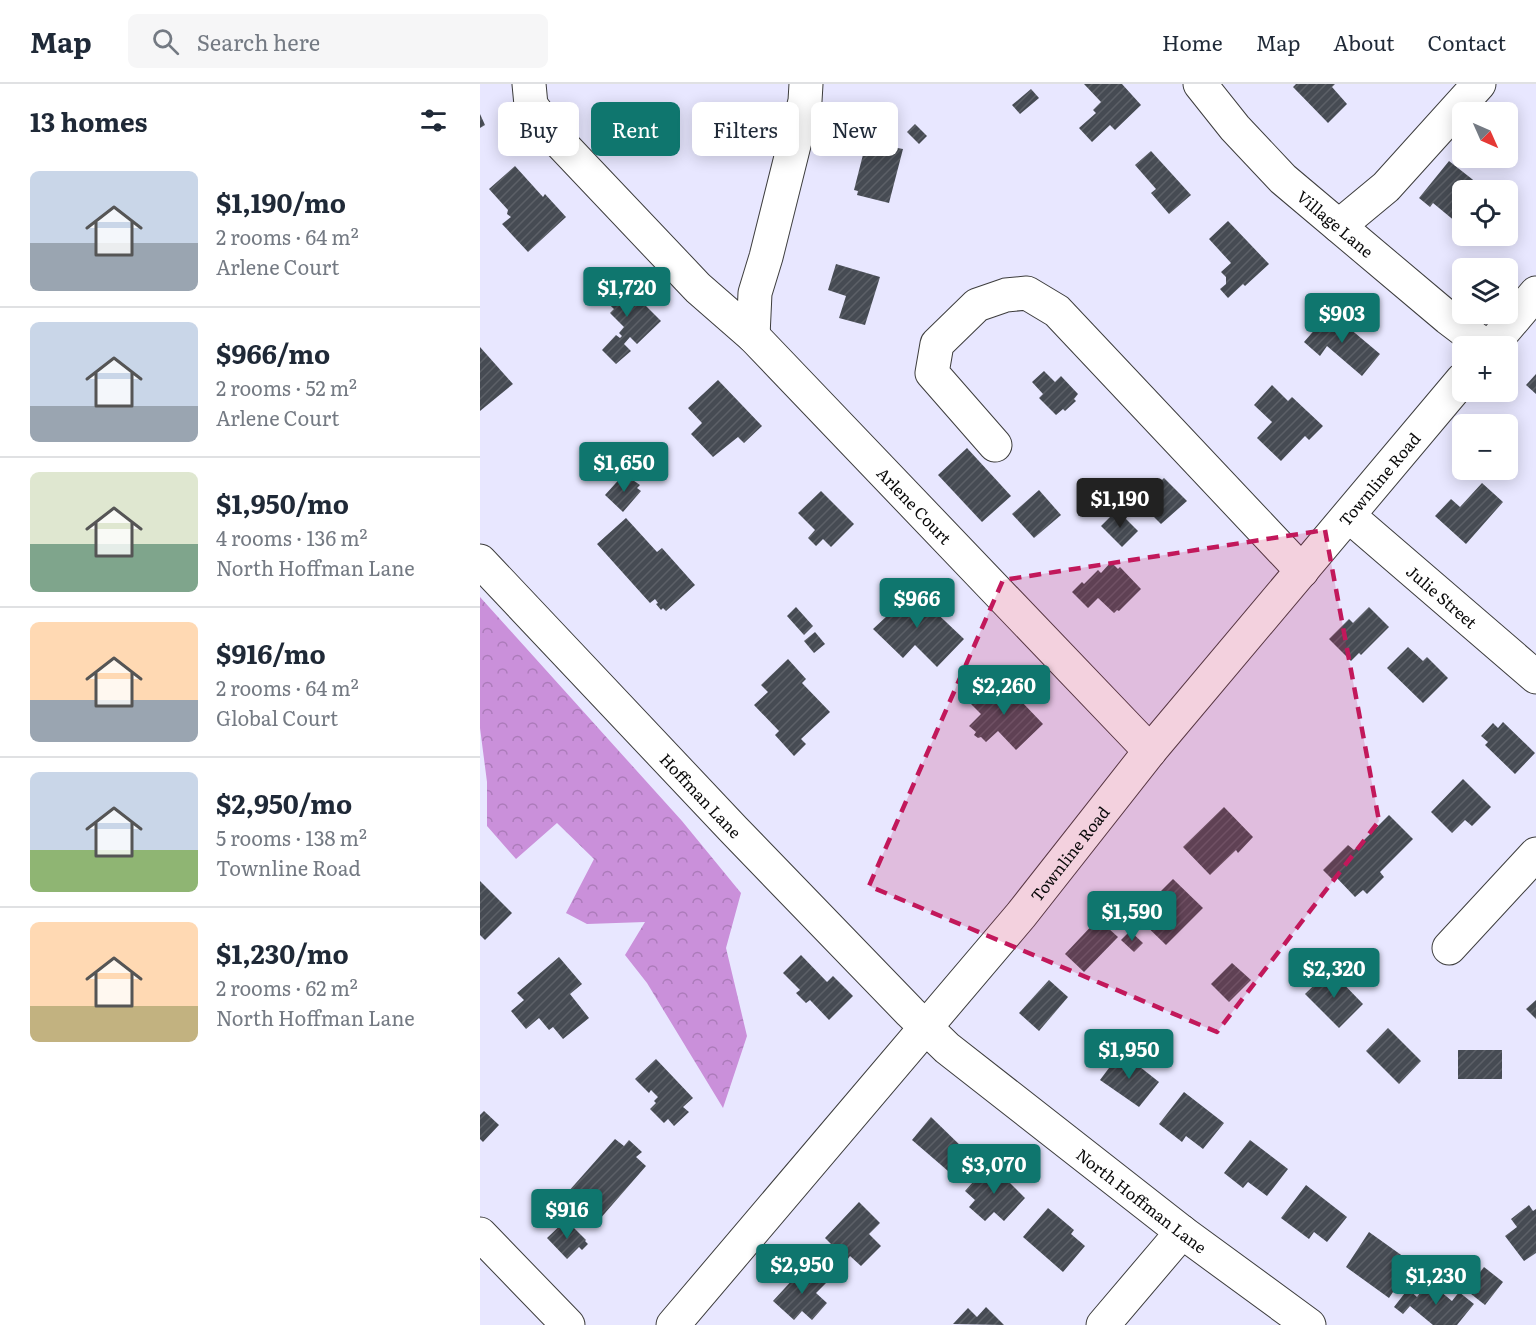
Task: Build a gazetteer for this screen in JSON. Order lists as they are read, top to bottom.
{
  "streets": {
    "street": [
      "Village Lane",
      "Townline Road",
      "Arlene Court",
      "Julie Street",
      "Hoffman Lane",
      "North Hoffman Lane"
    ]
  },
  "crossings": [
    ["Townline Road", "Arlene Court"],
    ["Townline Road", "Julie Street"],
    ["Townline Road", "Hoffman Lane"],
    ["Townline Road", "North Hoffman Lane"],
    ["Hoffman Lane", "North Hoffman Lane"]
  ],
  "north": "bottom right",
  "page": {
    "header": "Map",
    "search": "Search here",
    "nav": [
      "Home",
      "Map",
      "About",
      "Contact"
    ],
    "heading": "13 homes",
    "map_buttons": ["+", "−"],
    "chip": [
      "Buy",
      "Rent",
      "Filters",
      "New"
    ],
    "list": [
      {
        "name": "$1,190/mo",
        "note": "2 rooms · 64 m² · Arlene Court"
      },
      {
        "name": "$966/mo",
        "note": "2 rooms · 52 m² · Arlene Court"
      },
      {
        "name": "$1,950/mo",
        "note": "4 rooms · 136 m² · North Hoffman Lane"
      },
      {
        "name": "$916/mo",
        "note": "2 rooms · 64 m² · Global Court"
      },
      {
        "name": "$2,950/mo",
        "note": "5 rooms · 138 m² · Townline Road"
      },
      {
        "name": "$1,230/mo",
        "note": "2 rooms · 62 m² · North Hoffman Lane"
      }
    ],
    "price": [
      "$1,720",
      "$903",
      "$1,650",
      "$1,190",
      "$966",
      "$2,260",
      "$1,590",
      "$2,320",
      "$1,950",
      "$3,070",
      "$916",
      "$2,950",
      "$1,230"
    ]
  }
}
